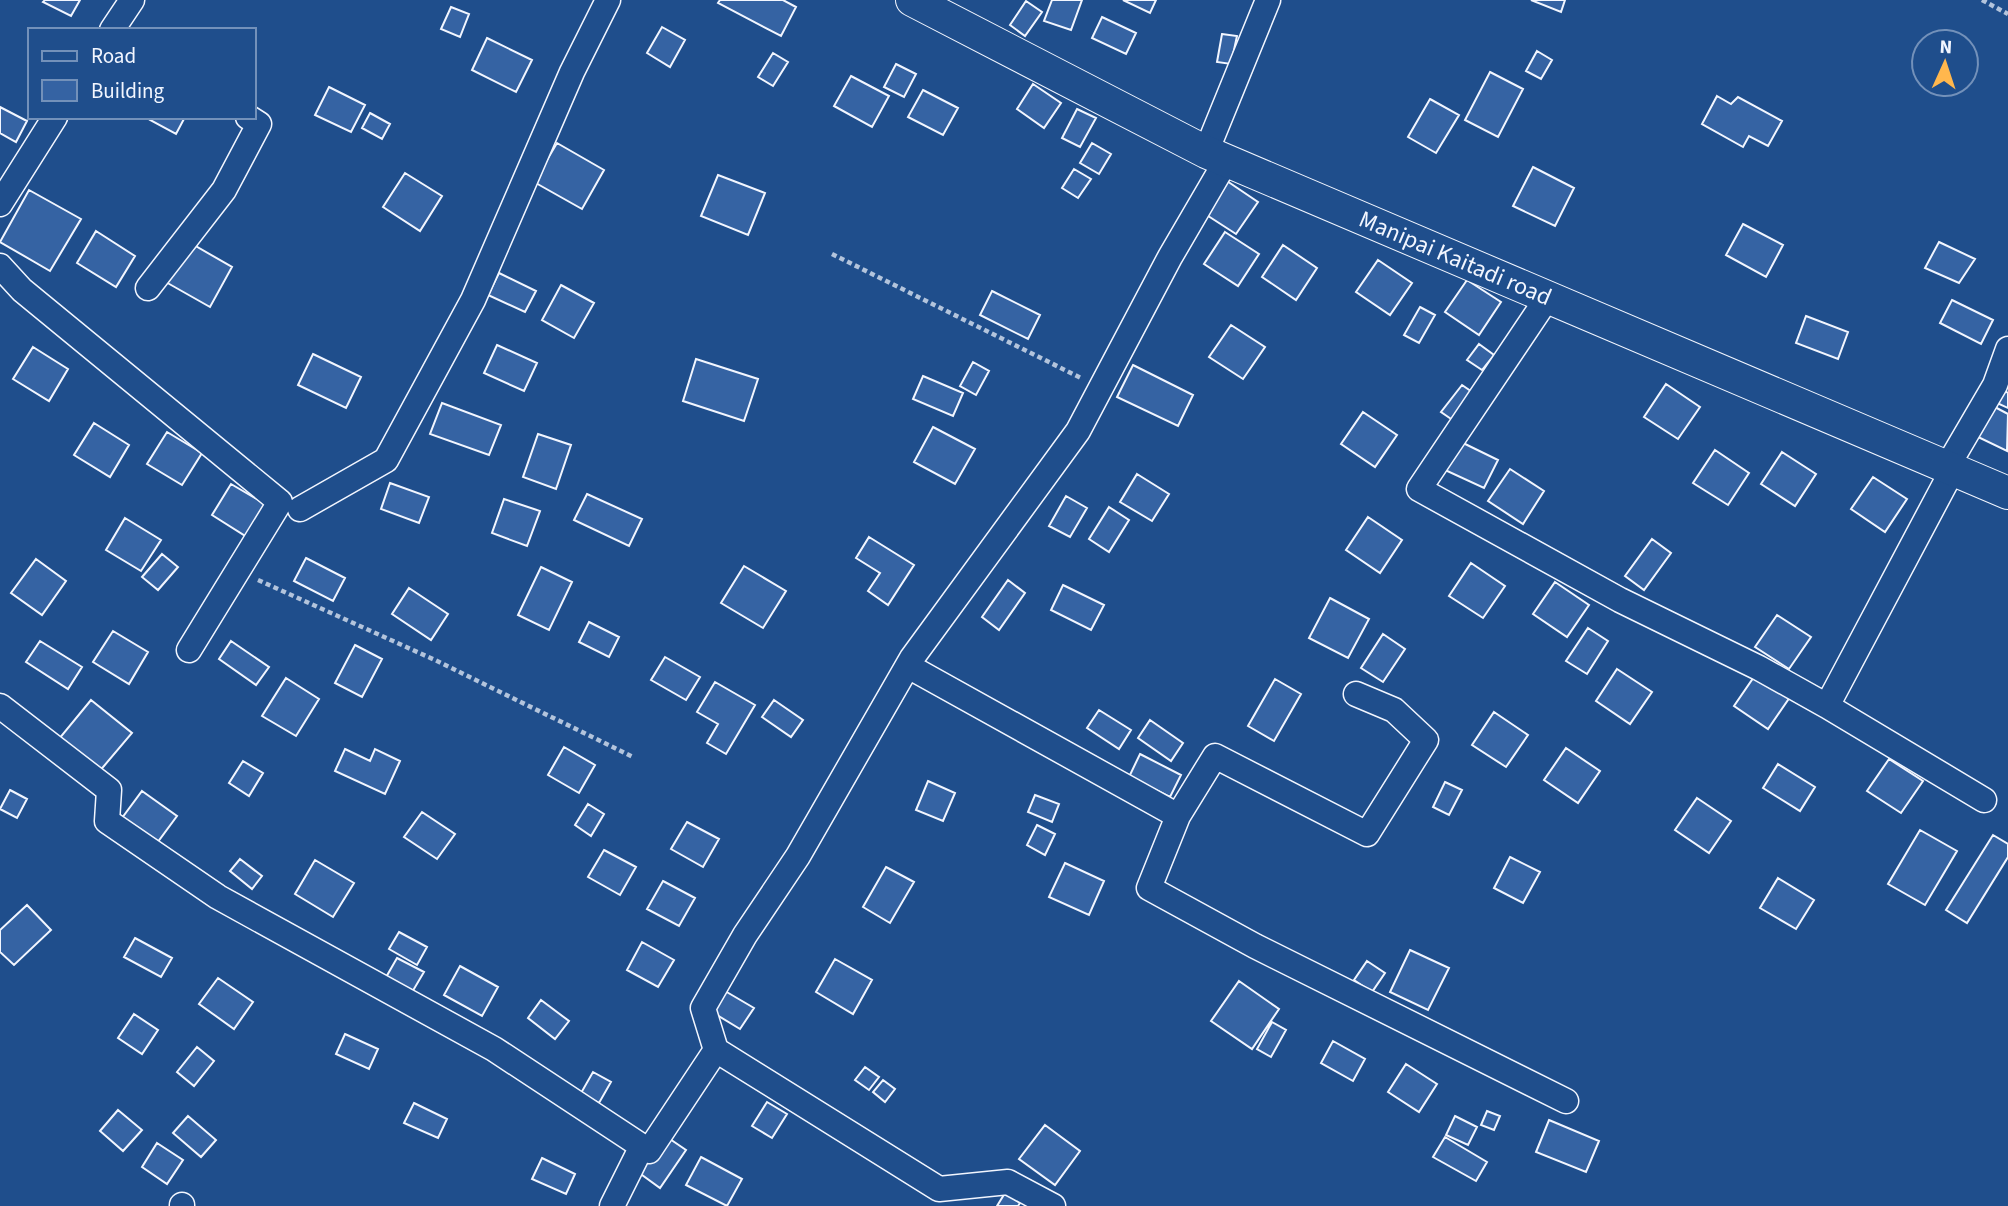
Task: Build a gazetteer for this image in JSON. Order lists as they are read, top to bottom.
{
  "streets": {
    "main road": ["Manipai Kaitadi road"]
  },
  "legend": ["Road", "Building"],
  "north": "top"
}
